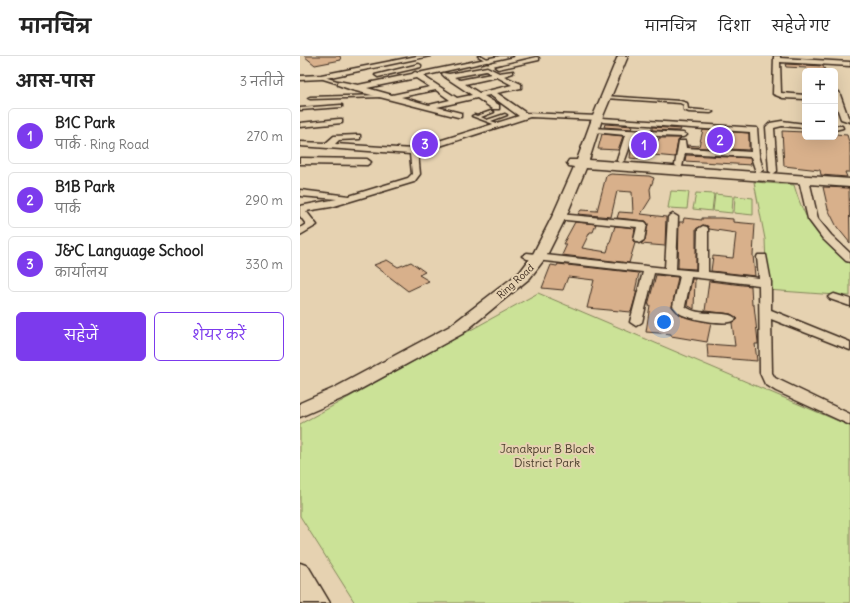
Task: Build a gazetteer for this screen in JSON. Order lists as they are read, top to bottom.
{
  "streets": {
    "street": ["Ring Road"]
  },
  "parks": ["Janakpur B Block District Park"],
  "page": {
    "header": "मानचित्र",
    "nav": ["मानचित्र", "दिशा", "सहेजे गए"],
    "heading": ["आस-पास", "3 नतीजे"],
    "map_buttons": ["+", "−"],
    "list": [
      {
        "mark": "1",
        "name": "B1C Park",
        "note": "पार्क · Ring Road",
        "value": "270 m"
      },
      {
        "mark": "2",
        "name": "B1B Park",
        "note": "पार्क",
        "value": "290 m"
      },
      {
        "mark": "3",
        "name": "J&C Language School",
        "note": "कार्यालय",
        "value": "330 m"
      }
    ],
    "pins": ["2", "3", "1"],
    "buttons": ["सहेजें", "शेयर करें"]
  }
}
